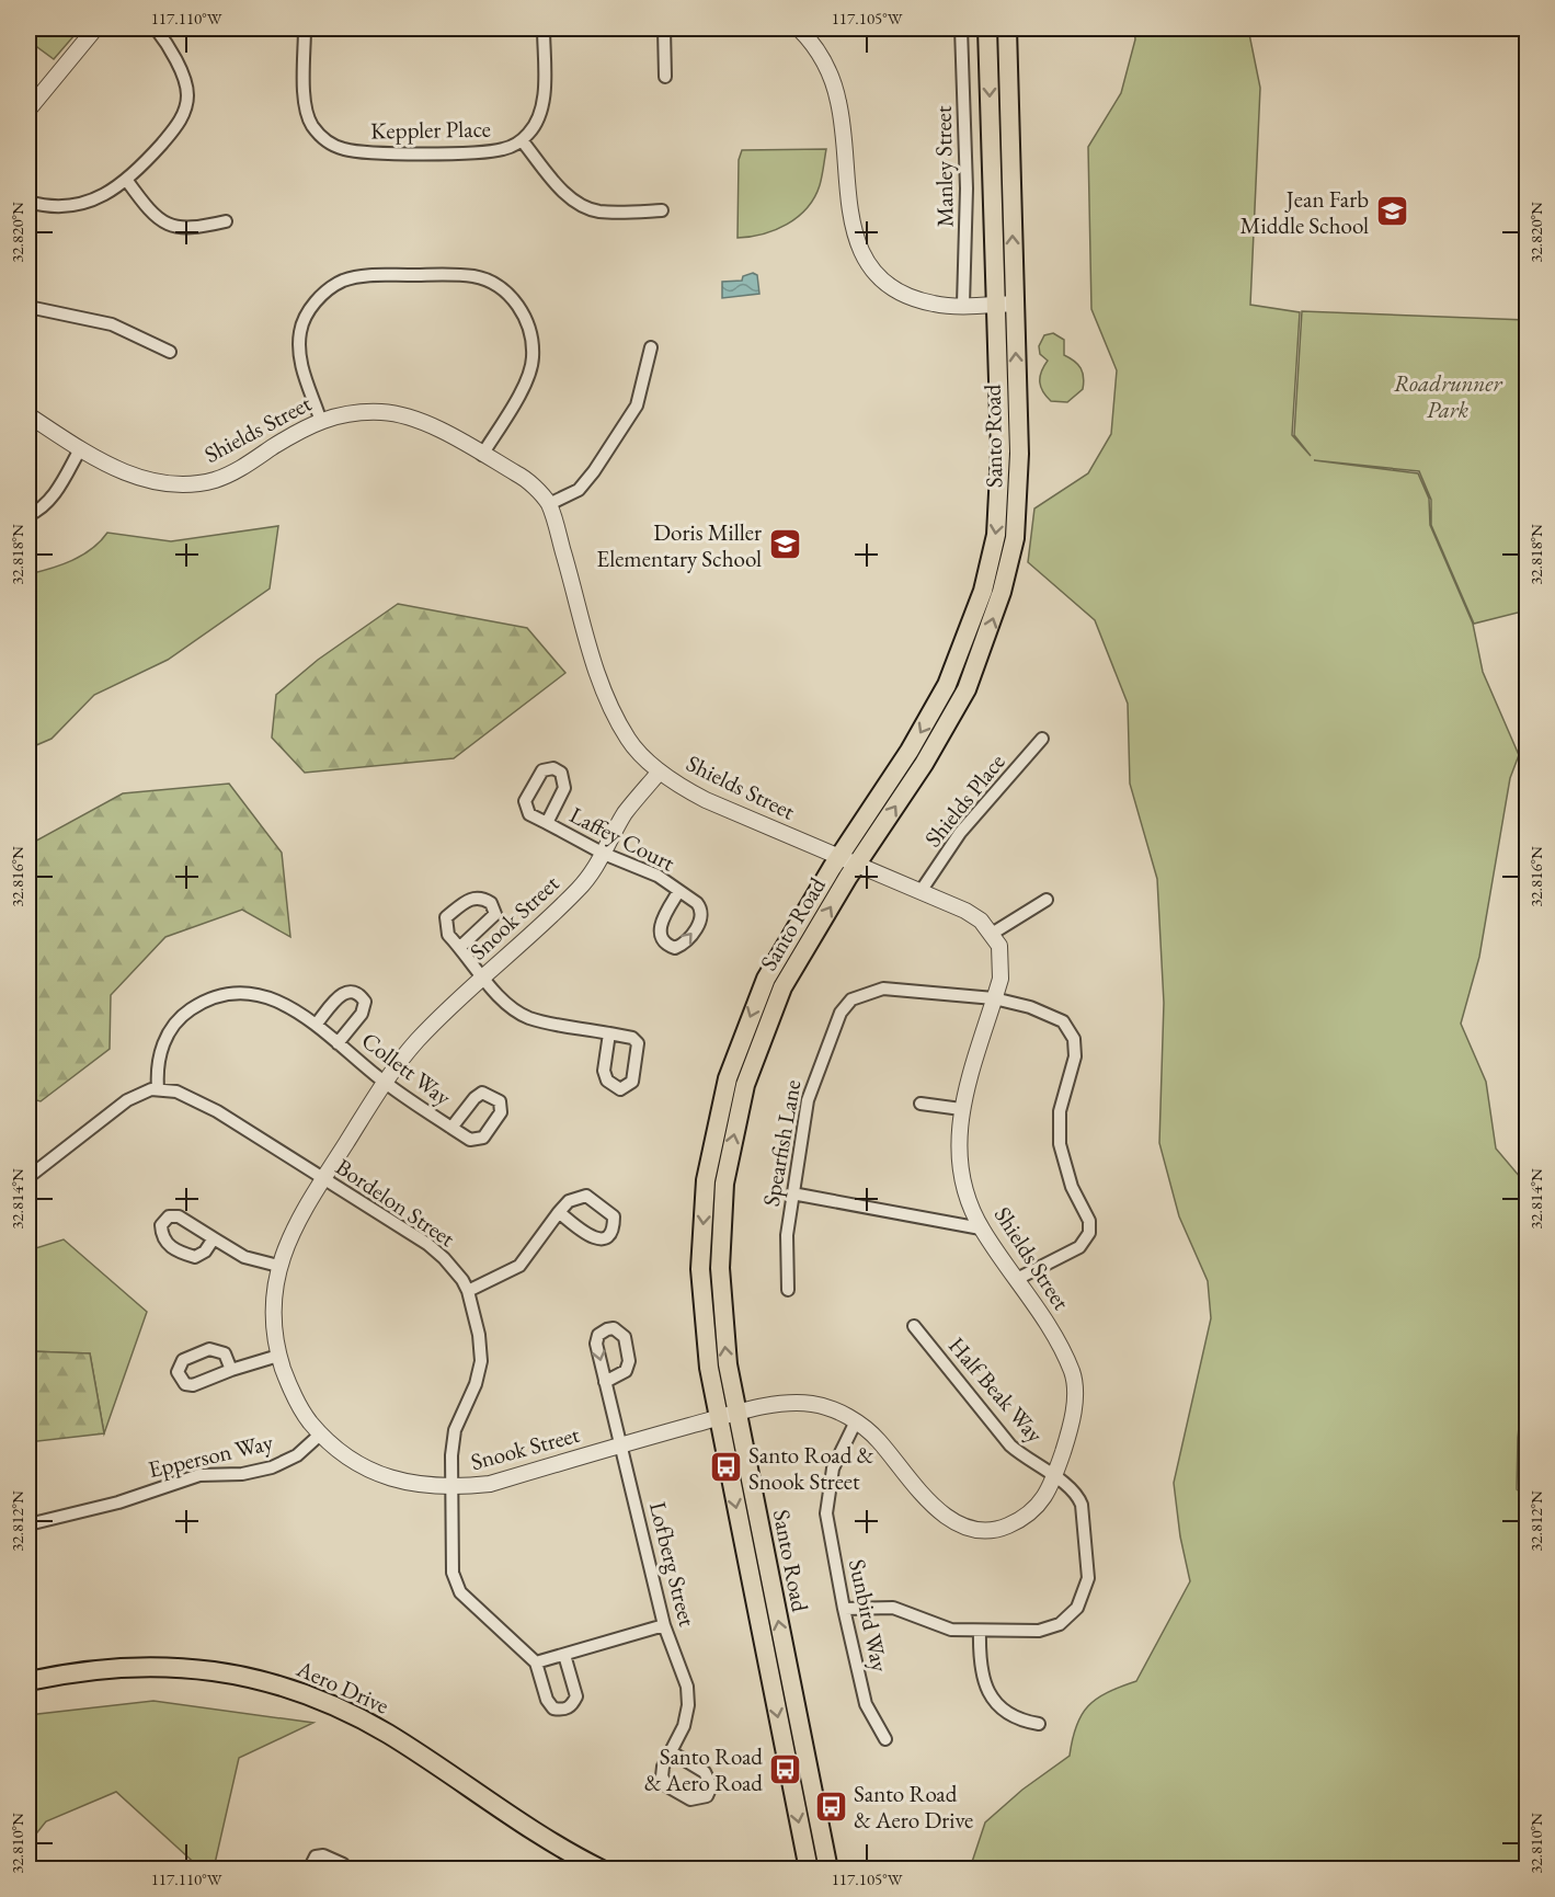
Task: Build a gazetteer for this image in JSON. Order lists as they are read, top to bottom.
{
  "streets": {
    "main road": ["Santo Road", "Aero Drive"],
    "street": [
      "Keppler Place",
      "Manley Street",
      "Shields Street",
      "Shields Place",
      "Laffey Court",
      "Snook Street",
      "Collett Way",
      "Spearfish Lane",
      "Bordelon Street",
      "Half Beak Way",
      "Epperson Way",
      "Lofberg Street",
      "Sunbird Way"
    ]
  },
  "crossings": [
    ["Shields Street", "Santo Road"],
    ["Shields Street", "Shields Place"],
    ["Shields Street", "Snook Street"],
    ["Shields Street", "Spearfish Lane"],
    ["Shields Street", "Half Beak Way"],
    ["Santo Road", "Snook Street"],
    ["Laffey Court", "Snook Street"],
    ["Snook Street", "Collett Way"],
    ["Snook Street", "Bordelon Street"],
    ["Snook Street", "Half Beak Way"],
    ["Snook Street", "Epperson Way"],
    ["Snook Street", "Lofberg Street"],
    ["Snook Street", "Sunbird Way"],
    ["Collett Way", "Bordelon Street"],
    ["Half Beak Way", "Sunbird Way"]
  ],
  "parks": ["Roadrunner Park"],
  "places": {
    "school or university": ["Jean Farb Middle School", "Doris Miller Elementary School"],
    "bus stop": ["Santo Road & Snook Street", "Santo Road & Aero Road", "Santo Road & Aero Drive"]
  },
  "coordinates": [
    "117.110°W",
    "117.105°W",
    "32.820°N",
    "32.818°N",
    "32.816°N",
    "32.814°N",
    "32.812°N",
    "32.810°N"
  ]
}
